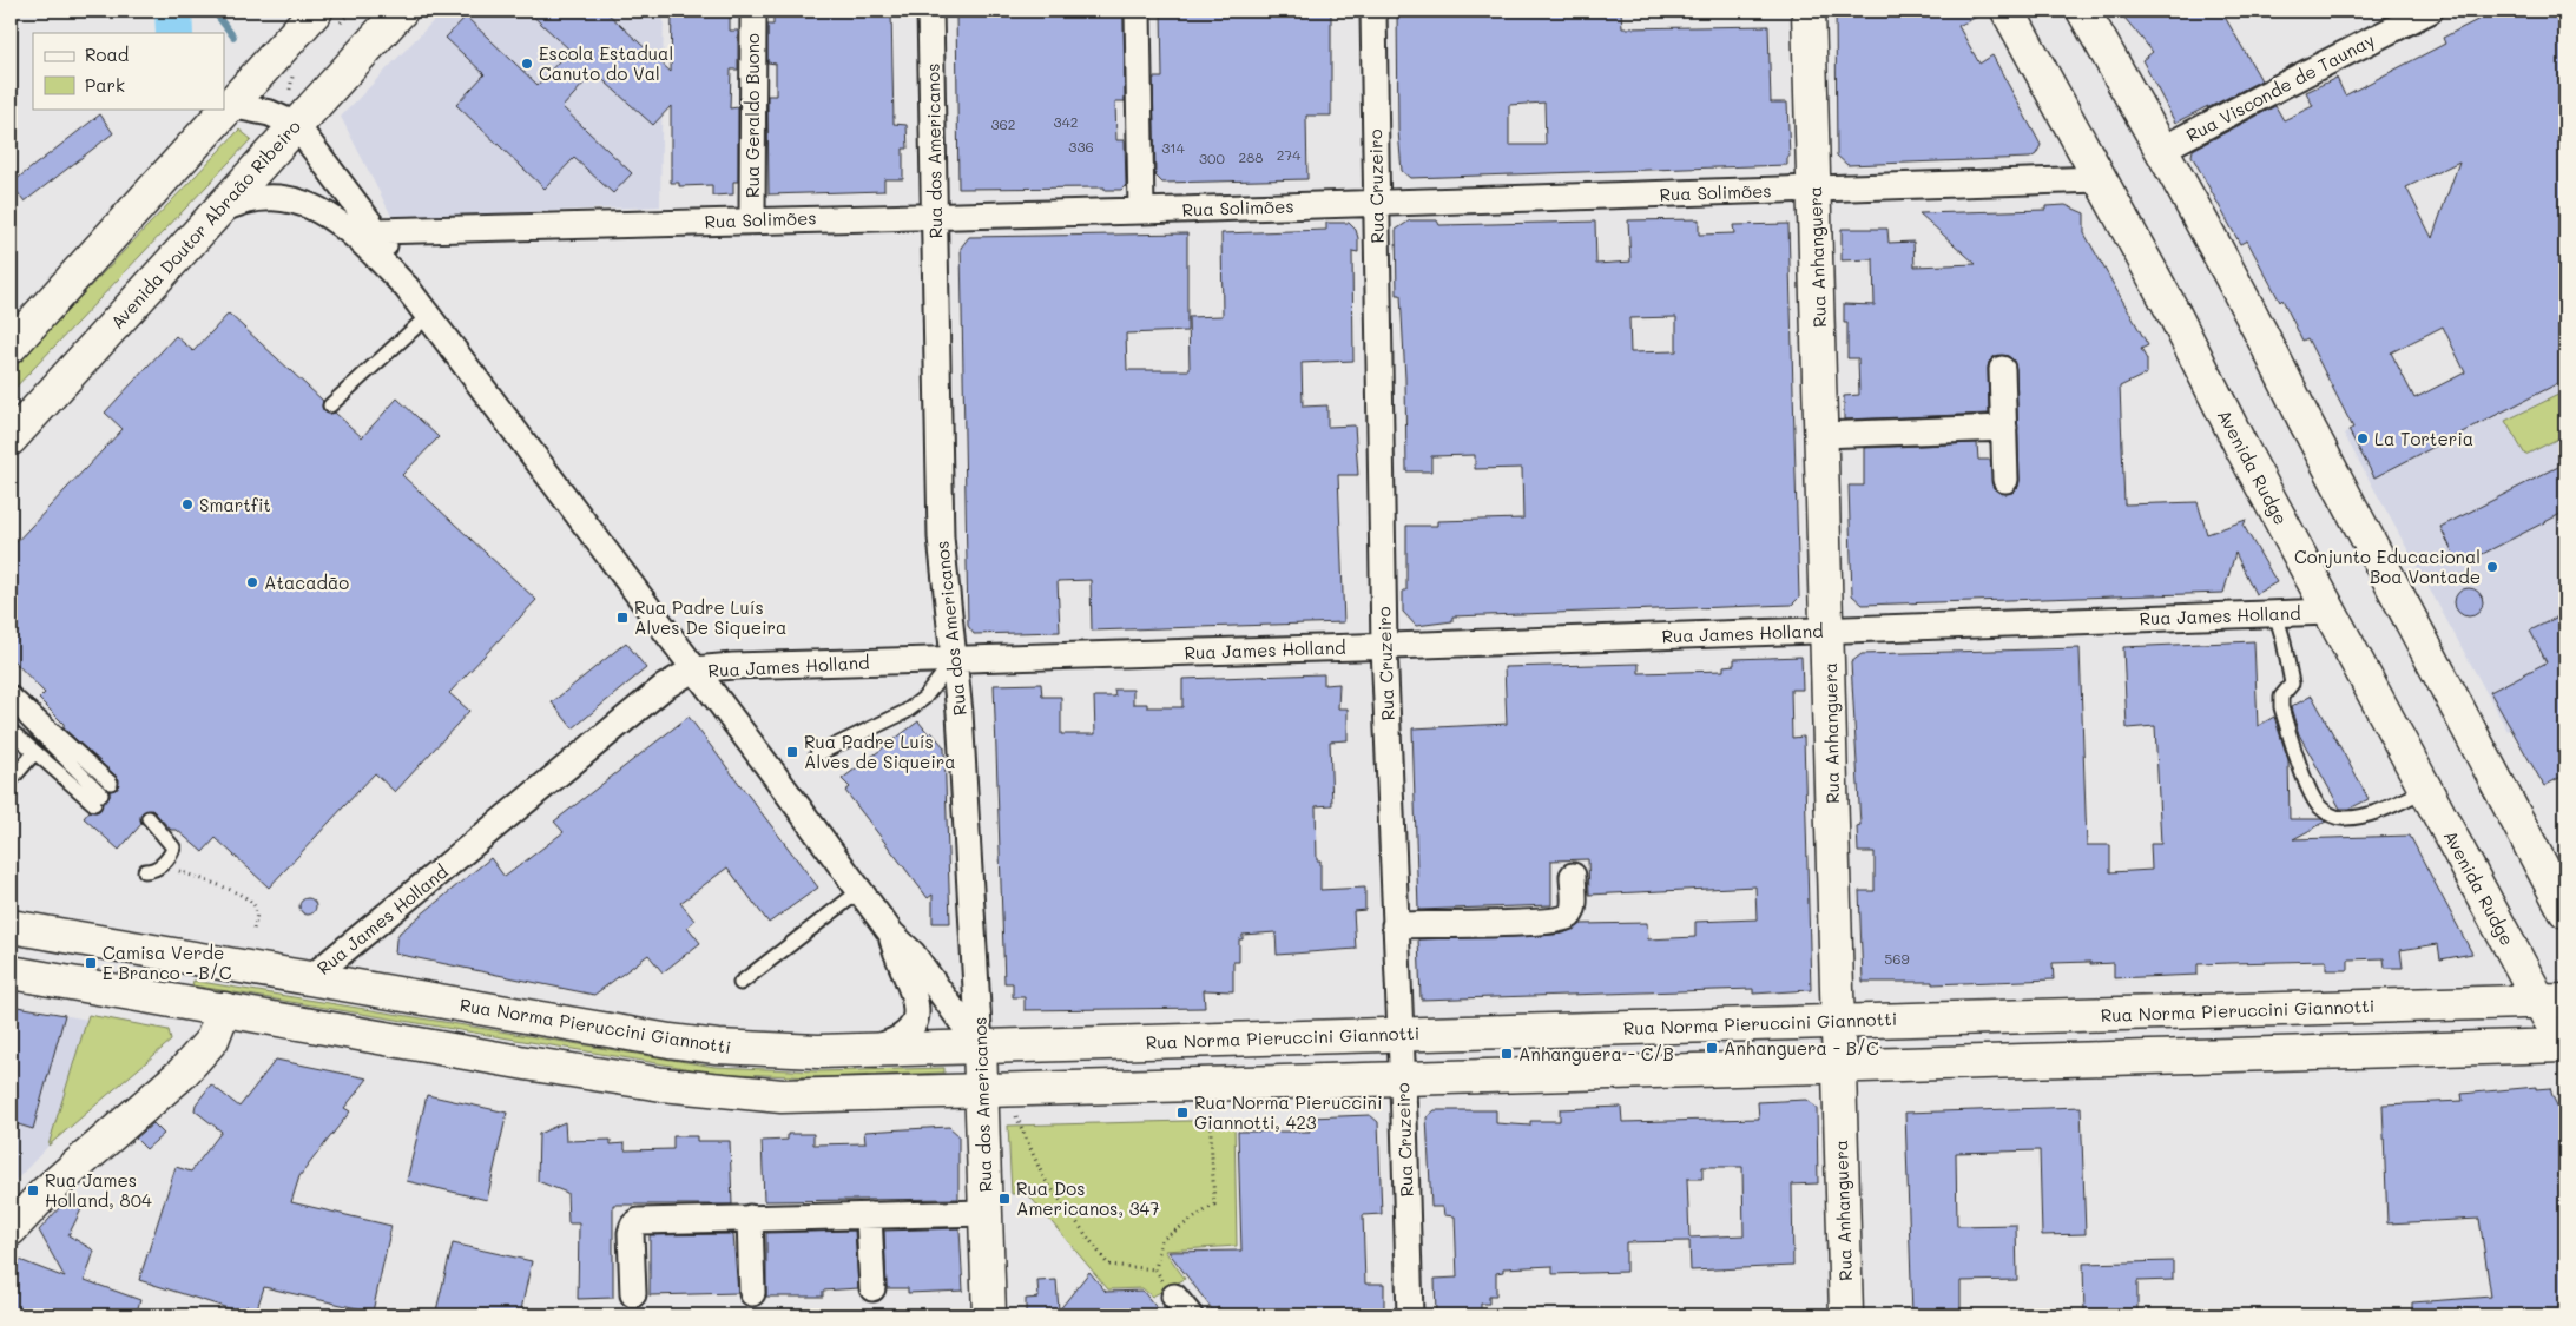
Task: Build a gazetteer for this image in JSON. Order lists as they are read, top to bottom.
{
  "streets": {
    "main road": [
      "Rua dos Americanos",
      "Avenida Doutor Abraão Ribeiro",
      "Rua Anhanguera",
      "Avenida Rudge",
      "Rua Norma Pieruccini Giannotti"
    ],
    "street": [
      "Rua Visconde de Taunay",
      "Rua Geraldo Buono",
      "Rua Cruzeiro",
      "Rua Solimões",
      "Rua James Holland"
    ]
  },
  "crossings": [
    ["Rua Geraldo Buono", "Rua Solimões"],
    ["Rua dos Americanos", "Rua Solimões"],
    ["Rua dos Americanos", "Rua James Holland"],
    ["Rua dos Americanos", "Rua Norma Pieruccini Giannotti"],
    ["Rua Cruzeiro", "Rua Solimões"],
    ["Rua Cruzeiro", "Rua James Holland"],
    ["Rua Cruzeiro", "Rua Norma Pieruccini Giannotti"],
    ["Rua Solimões", "Rua Anhanguera"],
    ["Rua Solimões", "Avenida Rudge"],
    ["Rua Anhanguera", "Rua James Holland"],
    ["Rua Anhanguera", "Rua Norma Pieruccini Giannotti"],
    ["Avenida Rudge", "Rua James Holland"],
    ["Avenida Rudge", "Rua Norma Pieruccini Giannotti"],
    ["Rua James Holland", "Rua Norma Pieruccini Giannotti"]
  ],
  "places": {
    "other": [
      "Escola Estadual Canuto do Val",
      "La Torteria",
      "Smartfit",
      "Conjunto Educacional Boa Vontade",
      "Atacadão"
    ],
    "transit": [
      "Rua Padre Luís Alves De Siqueira",
      "Rua Padre Luís Alves de Siqueira",
      "Camisa Verde E Branco - B/C",
      "Anhanguera - B/C",
      "Anhanguera - C/B",
      "Rua Norma Pieruccini Giannotti, 423",
      "Rua James Holland, 804",
      "Rua Dos Americanos, 347"
    ]
  },
  "house_numbers": [
    "342",
    "362",
    "336",
    "314",
    "274",
    "288",
    "300",
    "569"
  ],
  "legend": ["Road", "Park"]
}
